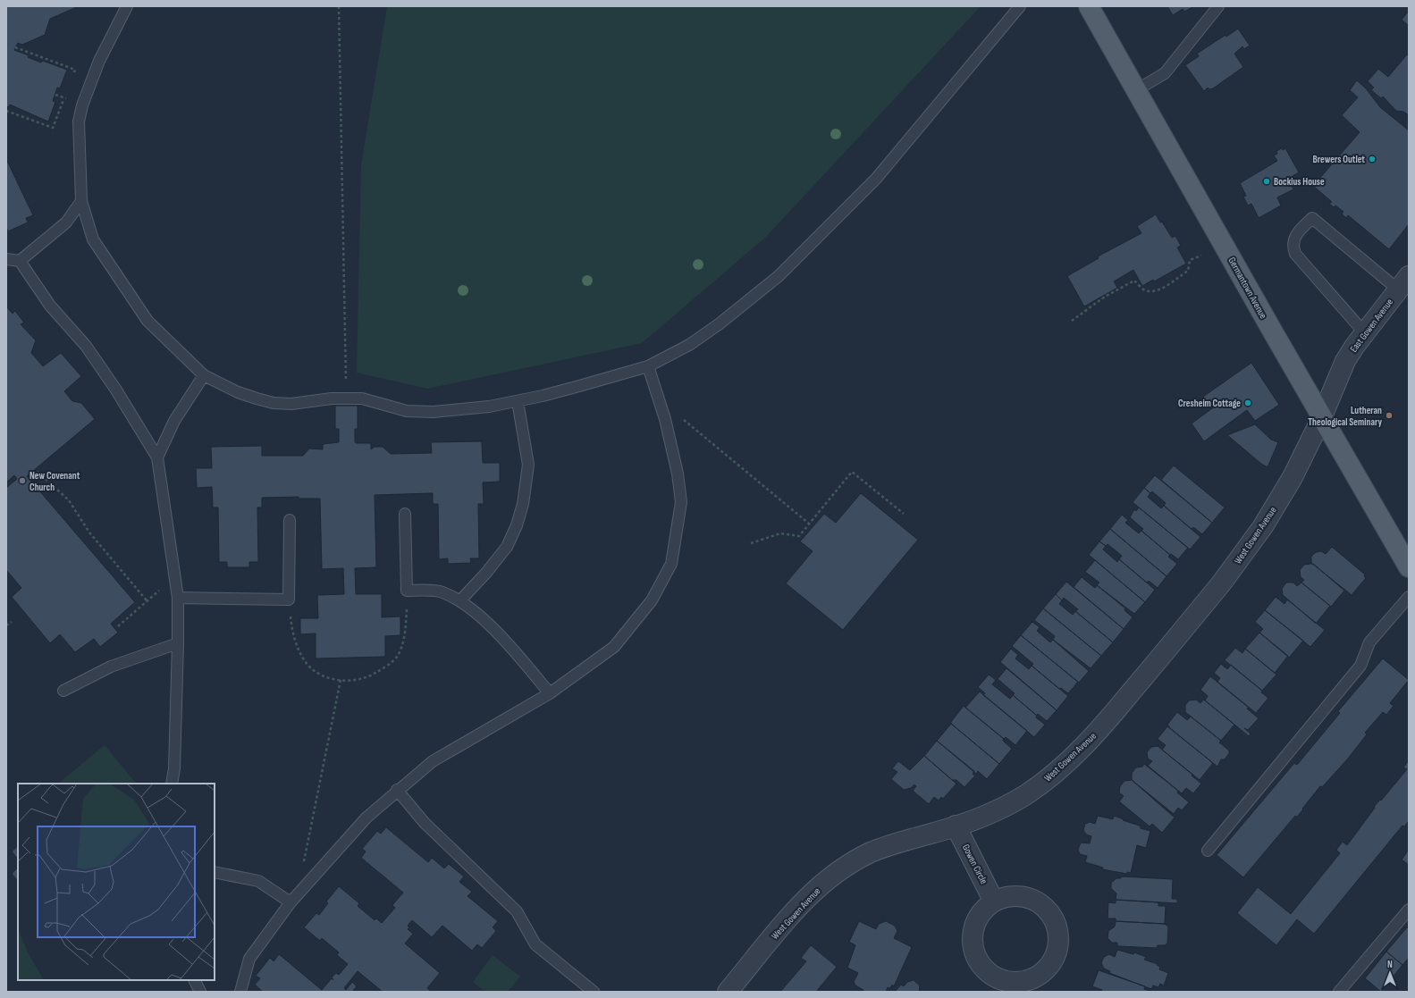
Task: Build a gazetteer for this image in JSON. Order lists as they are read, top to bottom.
{
  "streets": {
    "main road": ["Germantown Avenue"],
    "street": ["East Gowen Avenue", "West Gowen Avenue", "Gowen Circle"]
  },
  "crossings": [
    ["Germantown Avenue", "East Gowen Avenue"],
    ["Germantown Avenue", "West Gowen Avenue"],
    ["East Gowen Avenue", "West Gowen Avenue"],
    ["West Gowen Avenue", "Gowen Circle"]
  ],
  "places": [
    "Brewers Outlet",
    "Bockius House",
    "Cresheim Cottage",
    "Lutheran Theological Seminary",
    "New Covenant Church"
  ],
  "north": "top"
}
